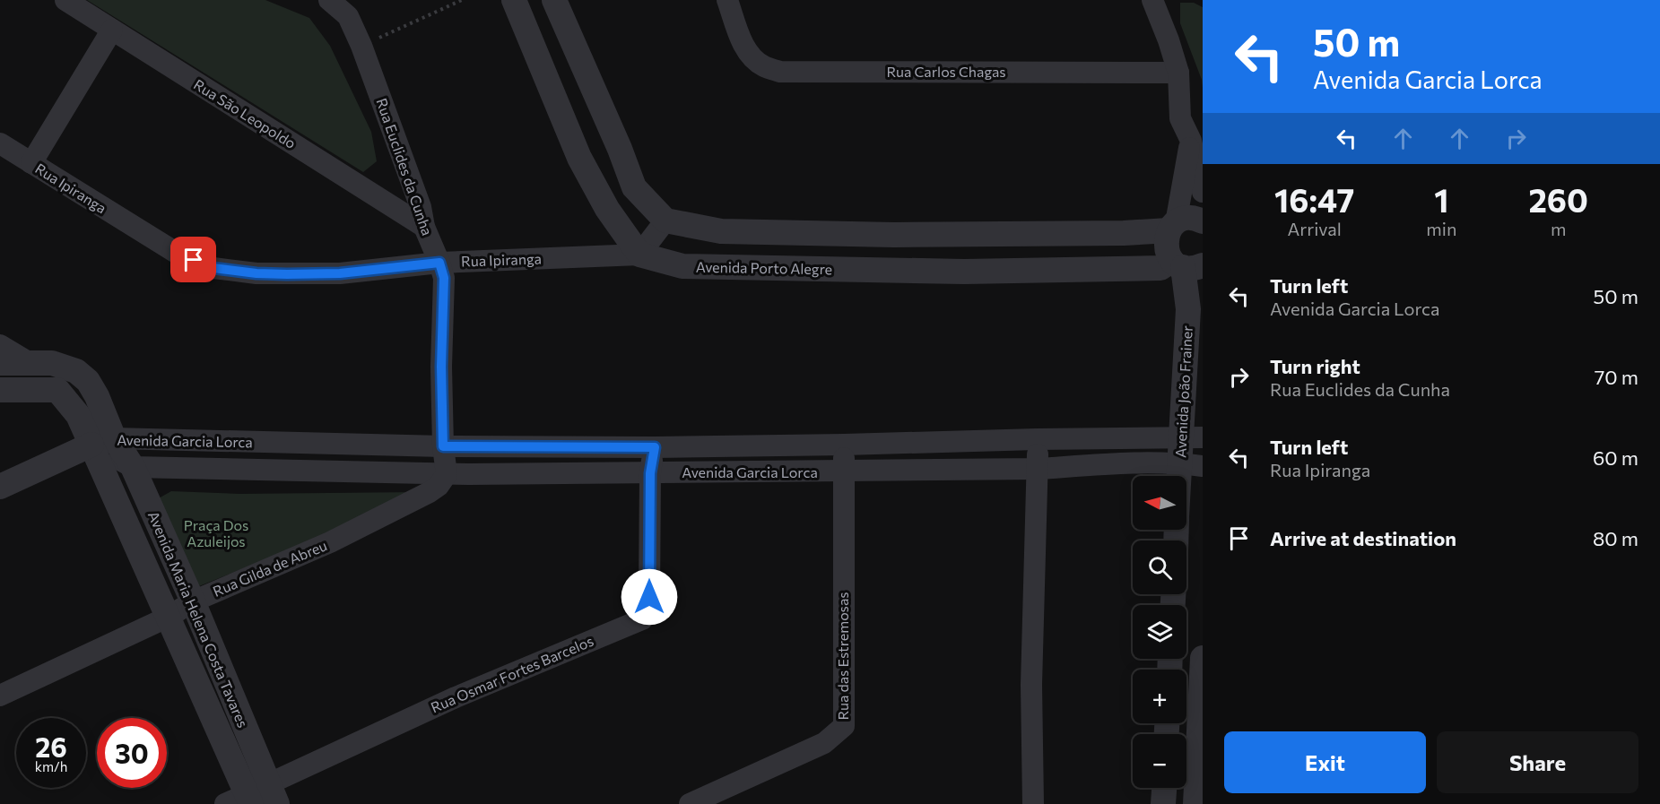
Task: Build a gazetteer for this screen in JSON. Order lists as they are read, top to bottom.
{
  "streets": {
    "street": [
      "Rua Carlos Chagas",
      "Rua São Leopoldo",
      "Rua Euclides da Cunha",
      "Rua Ipiranga",
      "Avenida Porto Alegre",
      "Avenida João Frainer",
      "Avenida Garcia Lorca",
      "Rua Gilda de Abreu",
      "Avenida Maria Helena Costa Tavares",
      "Rua das Estremosas",
      "Rua Osmar Fortes Barcelos"
    ]
  },
  "crossings": [
    ["Rua São Leopoldo", "Rua Euclides da Cunha"],
    ["Rua Euclides da Cunha", "Rua Ipiranga"],
    ["Rua Euclides da Cunha", "Avenida Garcia Lorca"],
    ["Rua Euclides da Cunha", "Rua Gilda de Abreu"],
    ["Rua Ipiranga", "Avenida Porto Alegre"],
    ["Avenida Porto Alegre", "Avenida João Frainer"],
    ["Avenida João Frainer", "Avenida Garcia Lorca"],
    ["Avenida Garcia Lorca", "Rua Gilda de Abreu"],
    ["Avenida Garcia Lorca", "Avenida Maria Helena Costa Tavares"],
    ["Avenida Garcia Lorca", "Rua das Estremosas"],
    ["Avenida Garcia Lorca", "Rua Osmar Fortes Barcelos"],
    ["Rua Gilda de Abreu", "Avenida Maria Helena Costa Tavares"],
    ["Avenida Maria Helena Costa Tavares", "Rua Osmar Fortes Barcelos"]
  ],
  "parks": ["Praça Dos Azuleijos"],
  "north": "left",
  "page": {
    "turn": ["50 m", "Avenida Garcia Lorca"],
    "eta": [
      "16:47",
      "Arrival",
      "1",
      "min",
      "260",
      "m"
    ],
    "list": [
      {
        "name": "Turn left",
        "note": "Avenida Garcia Lorca",
        "value": "50 m"
      },
      {
        "name": "Turn right",
        "note": "Rua Euclides da Cunha",
        "value": "70 m"
      },
      {
        "name": "Turn left",
        "note": "Rua Ipiranga",
        "value": "60 m"
      },
      {
        "name": "Arrive at destination",
        "value": "80 m"
      }
    ],
    "map_buttons": ["+", "−"],
    "speed": "26 km/h",
    "limit": "30",
    "buttons": ["Exit", "Share"]
  }
}
